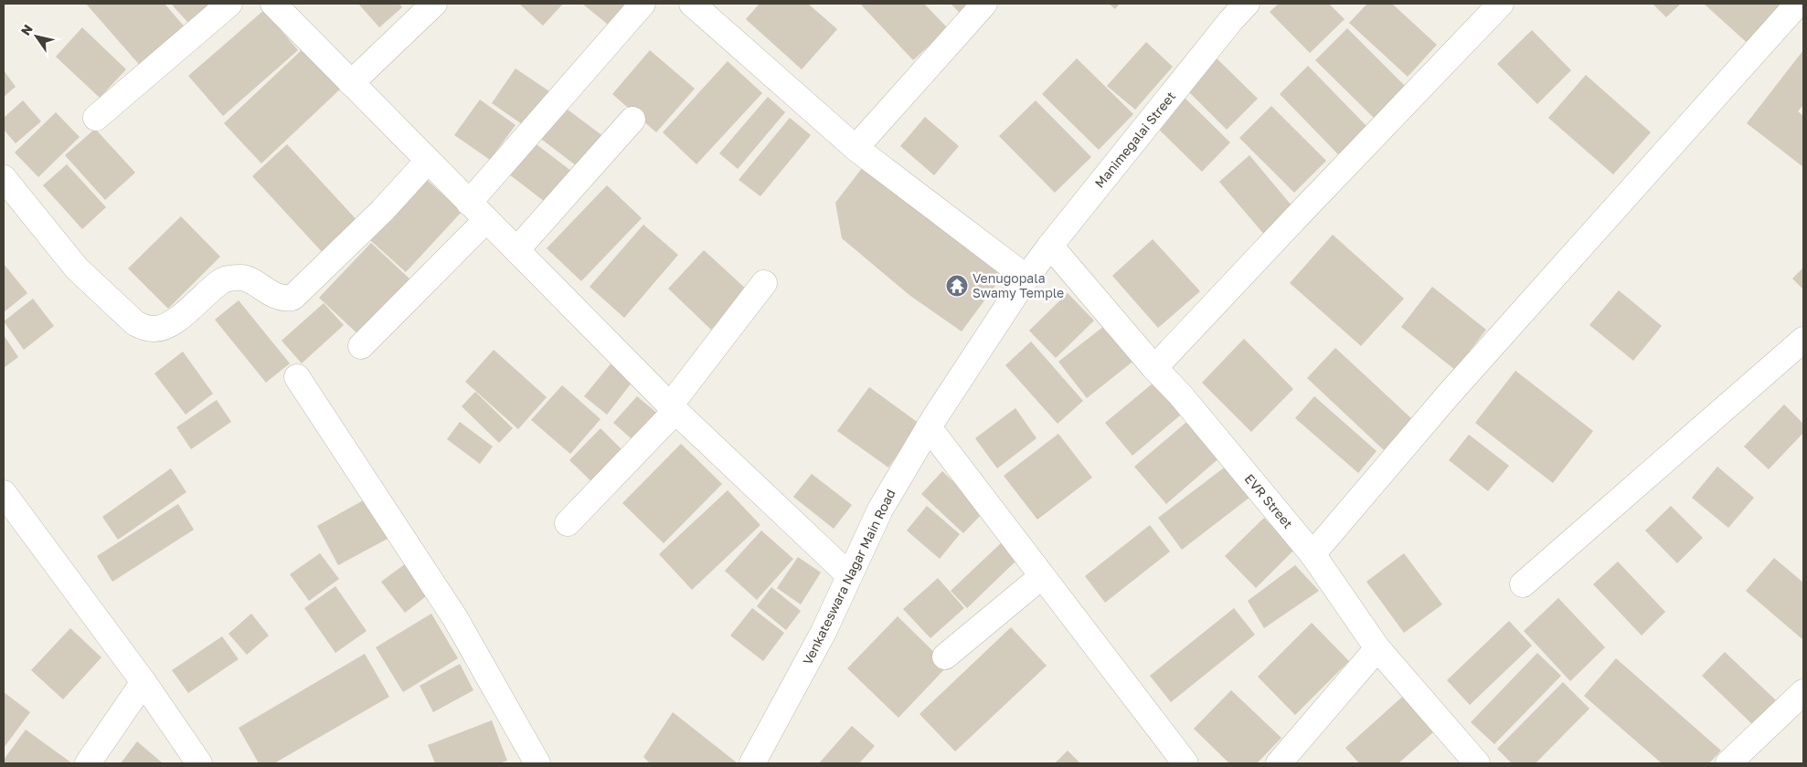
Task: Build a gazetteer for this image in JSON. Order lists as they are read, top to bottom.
{
  "streets": {
    "street": ["Manimegalai Street", "EVR Street", "Venkateswara Nagar Main Road"]
  },
  "crossings": [
    ["Manimegalai Street", "EVR Street"],
    ["Manimegalai Street", "Venkateswara Nagar Main Road"]
  ],
  "places": {
    "temple": ["Venugopala Swamy Temple"]
  },
  "north": "top left"
}
